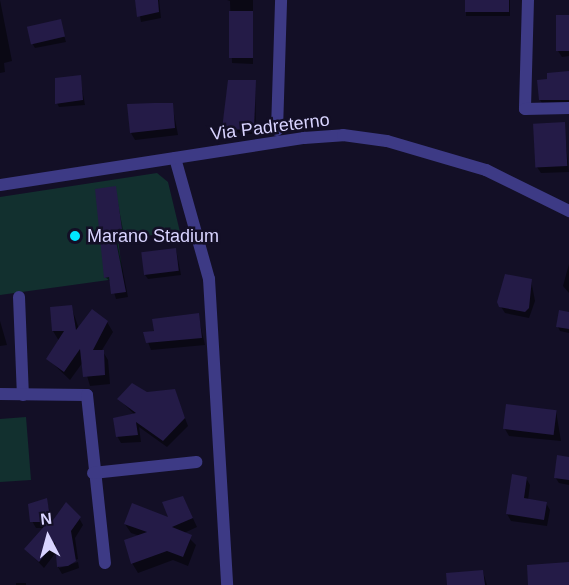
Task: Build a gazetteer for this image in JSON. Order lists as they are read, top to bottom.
{
  "streets": {
    "street": ["Via Padreterno"]
  },
  "places": ["Marano Stadium"],
  "north": "top"
}
